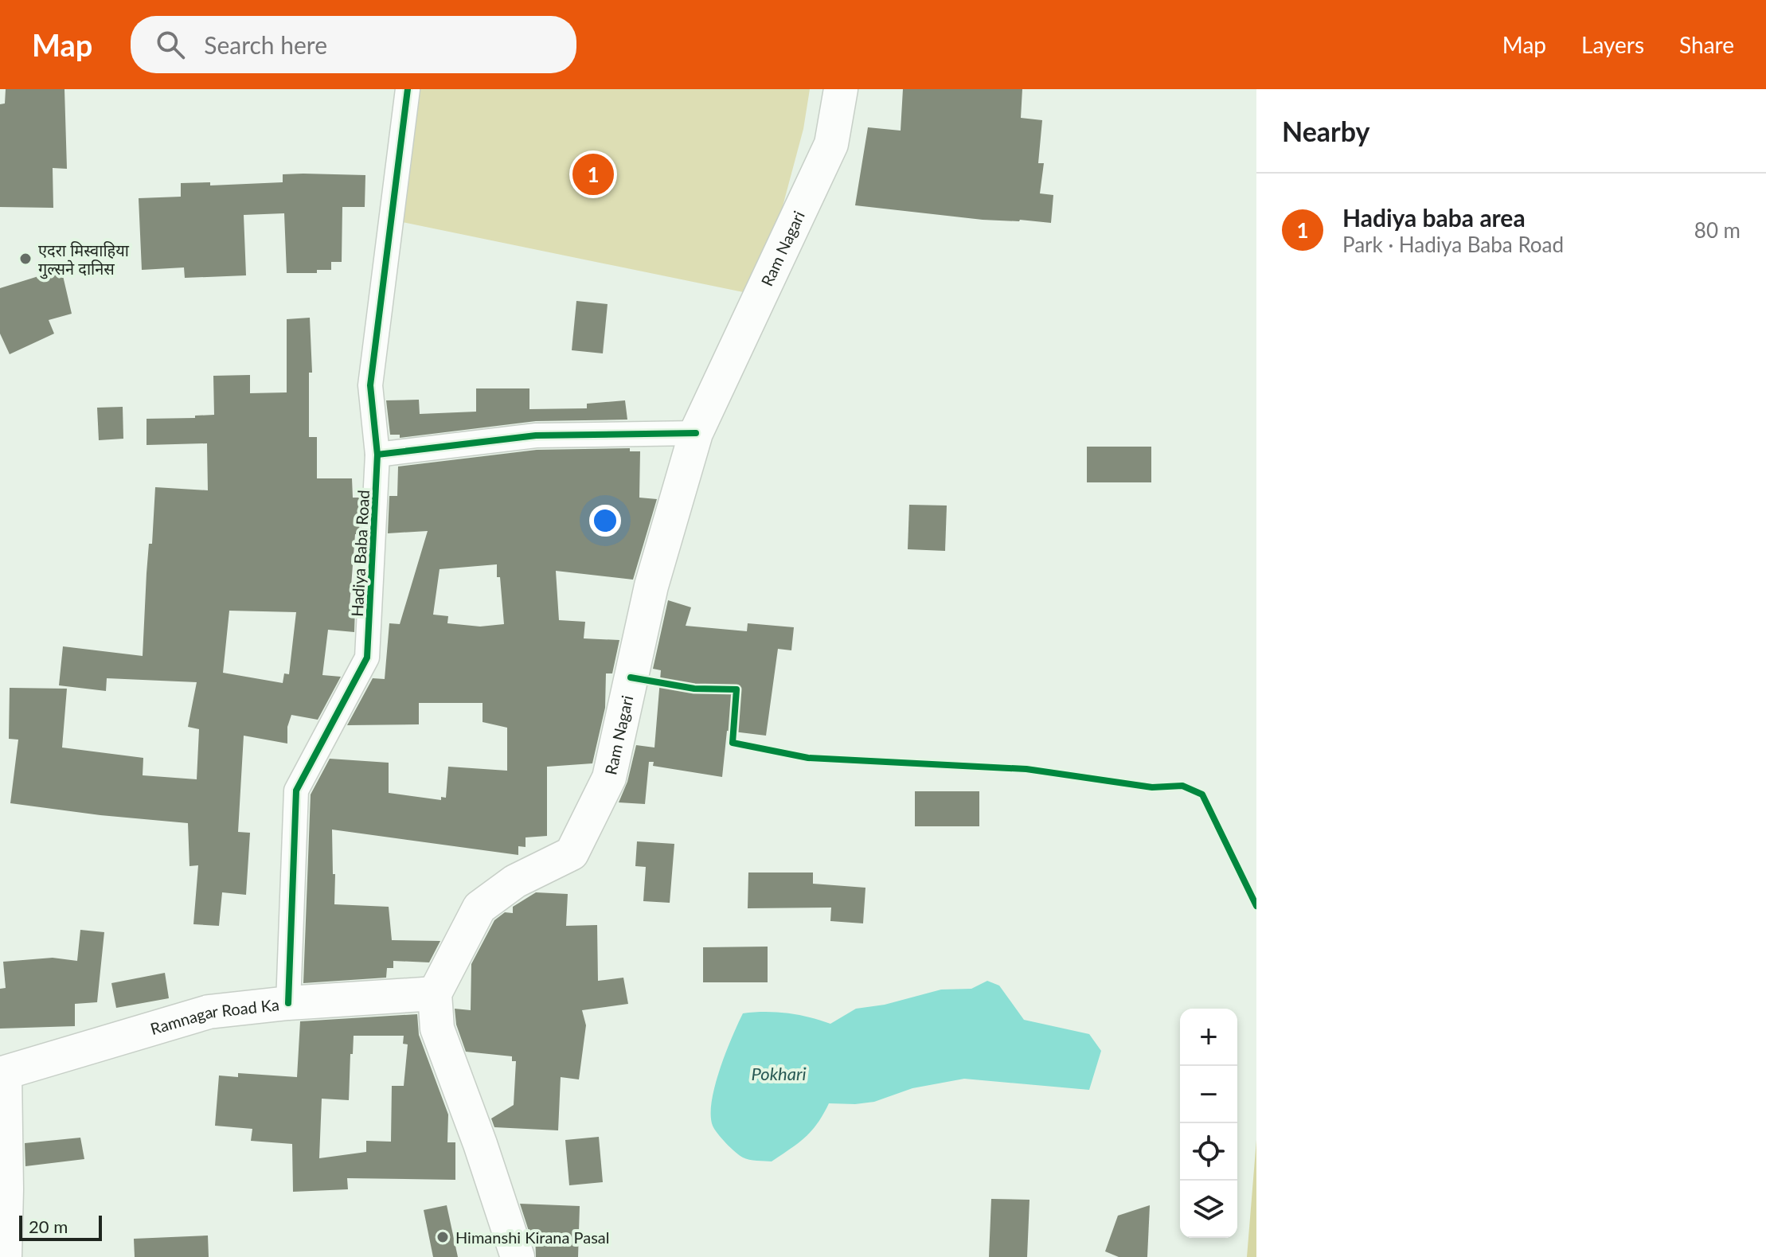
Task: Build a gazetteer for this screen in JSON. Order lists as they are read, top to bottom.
{
  "streets": {
    "main road": ["Ram Nagari", "Ramnagar Road Ka"],
    "street": ["Hadiya Baba Road"]
  },
  "crossings": [
    ["Ram Nagari", "Ramnagar Road Ka"],
    ["Hadiya Baba Road", "Ramnagar Road Ka"]
  ],
  "water": ["Pokhari"],
  "places": ["एदरा मिस्वाहिया गुल्सने दानिस", "Himanshi Kirana Pasal"],
  "scale_bar": "20 m",
  "page": {
    "header": "Map",
    "search": "Search here",
    "nav": ["Map", "Layers", "Share"],
    "heading": "Nearby",
    "pins": "1",
    "list": [
      {
        "mark": "1",
        "name": "Hadiya baba area",
        "note": "Park · Hadiya Baba Road",
        "value": "80 m"
      }
    ],
    "map_buttons": ["+", "−"],
    "scale": "20 m"
  }
}
